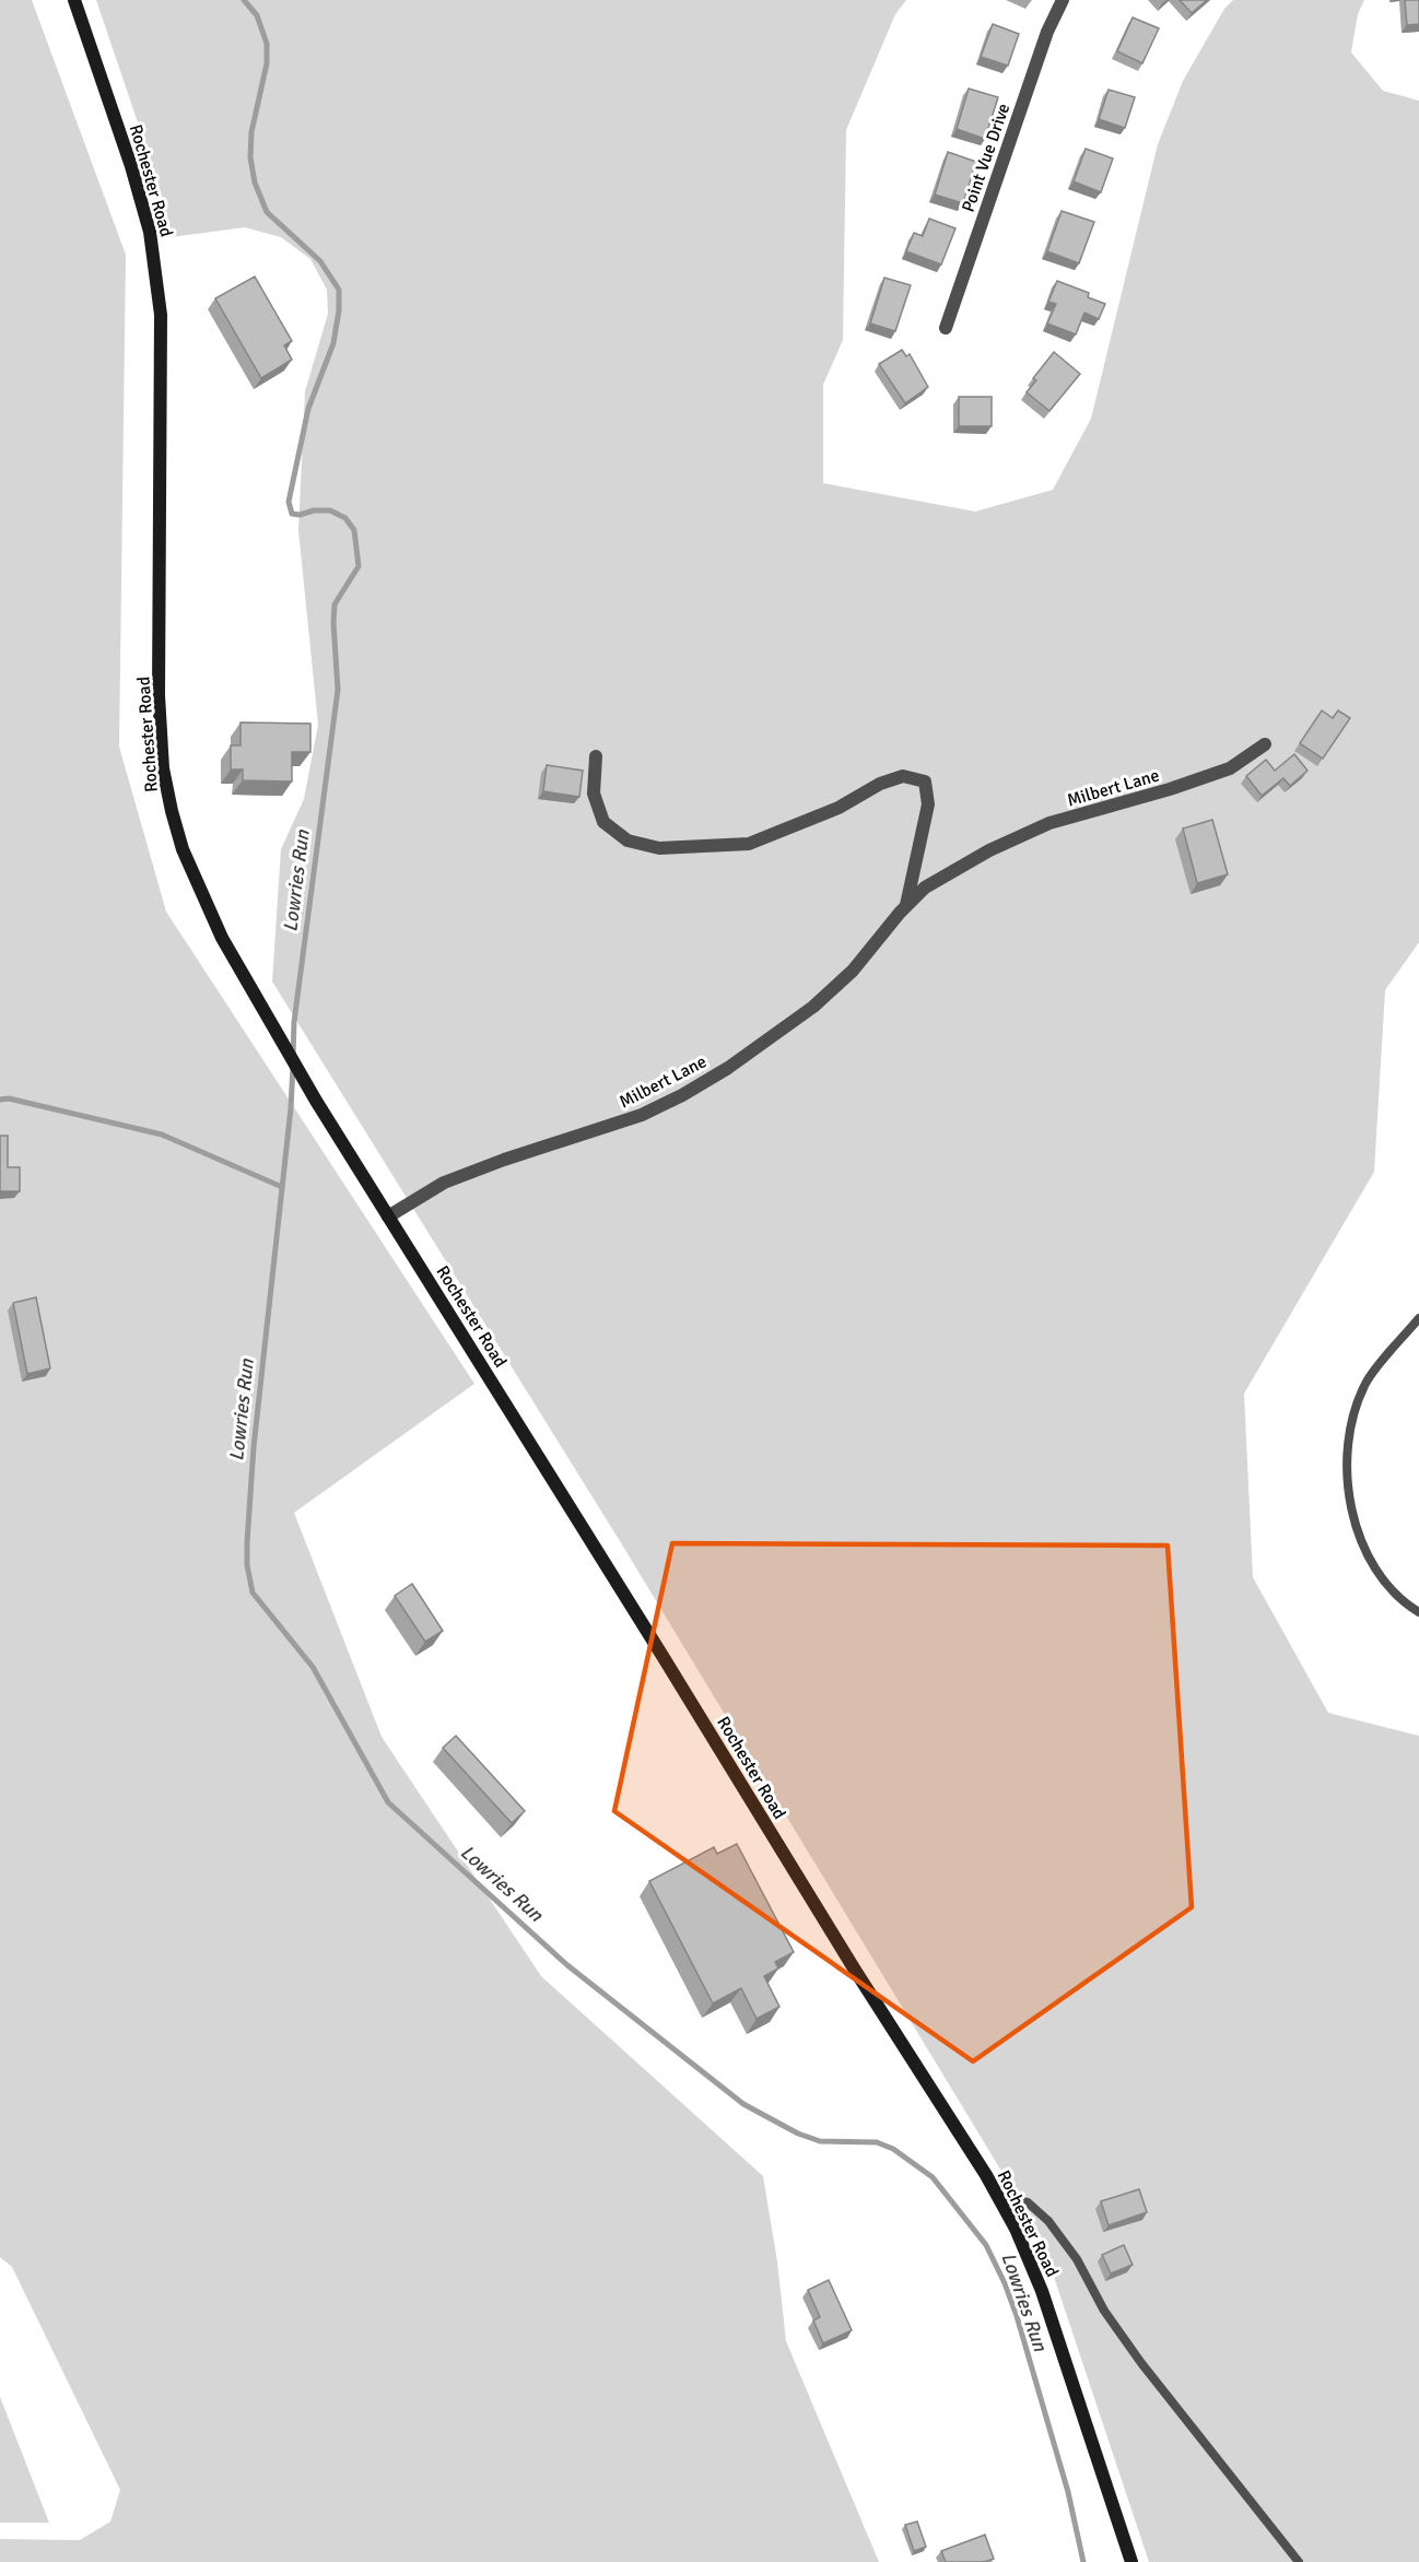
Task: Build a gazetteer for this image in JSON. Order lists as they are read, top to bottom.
{
  "streets": {
    "street": ["Point Vue Drive", "Rochester Road", "Milbert Lane"]
  },
  "crossings": [
    ["Rochester Road", "Milbert Lane"]
  ],
  "water": ["Lowries Run"]
}
